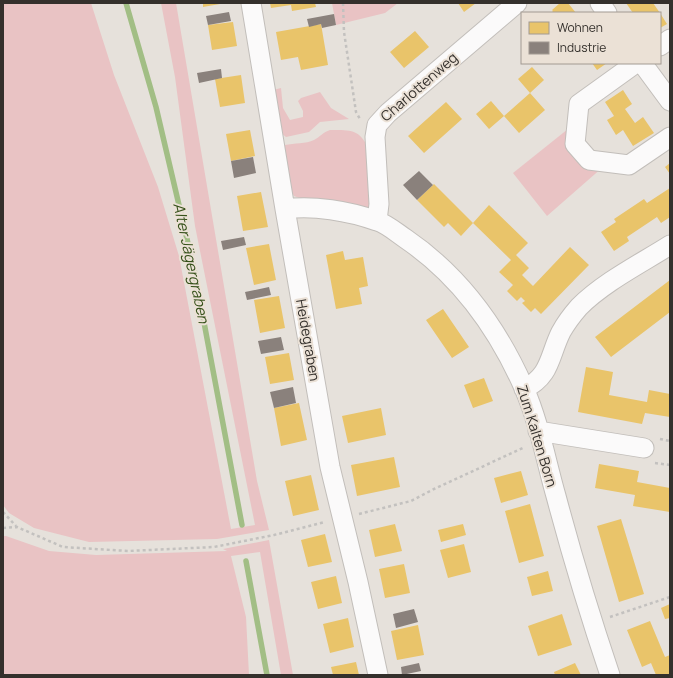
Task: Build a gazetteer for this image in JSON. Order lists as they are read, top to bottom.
{
  "streets": {
    "street": ["Charlottenweg", "Heidegraben", "Zum Kalten Born"]
  },
  "crossings": [
    ["Charlottenweg", "Zum Kalten Born"],
    ["Heidegraben", "Zum Kalten Born"]
  ],
  "water": ["Alter Jägergraben"],
  "legend": ["Wohnen", "Industrie"]
}
